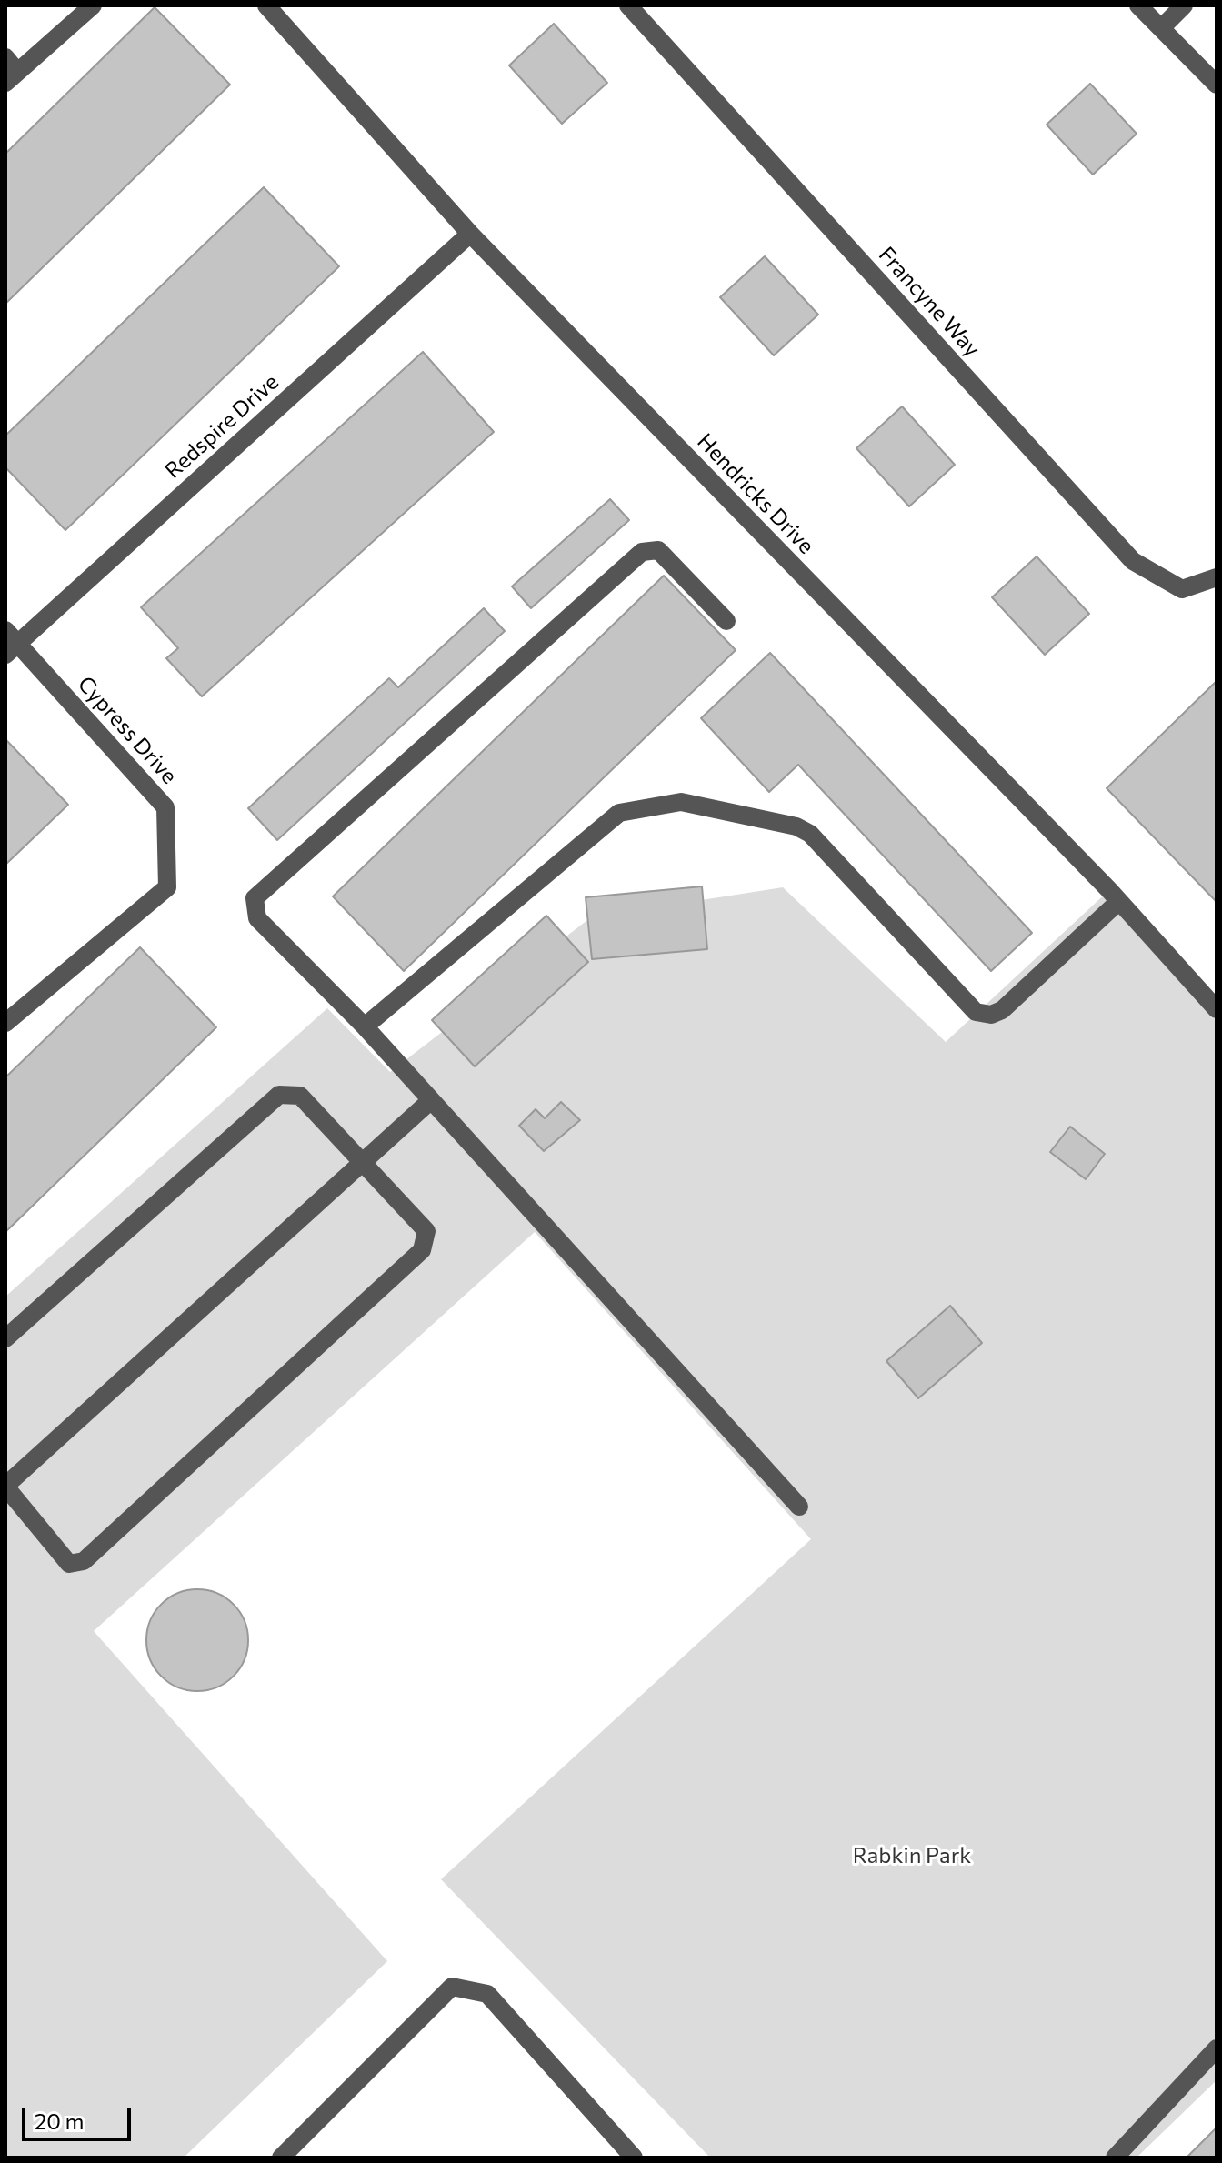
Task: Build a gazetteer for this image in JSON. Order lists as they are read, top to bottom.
{
  "streets": {
    "street": [
      "Francyne Way",
      "Redspire Drive",
      "Hendricks Drive",
      "Cypress Drive"
    ]
  },
  "crossings": [
    ["Redspire Drive", "Hendricks Drive"],
    ["Redspire Drive", "Cypress Drive"]
  ],
  "parks": ["Rabkin Park"],
  "scale_bar": "20 m"
}
